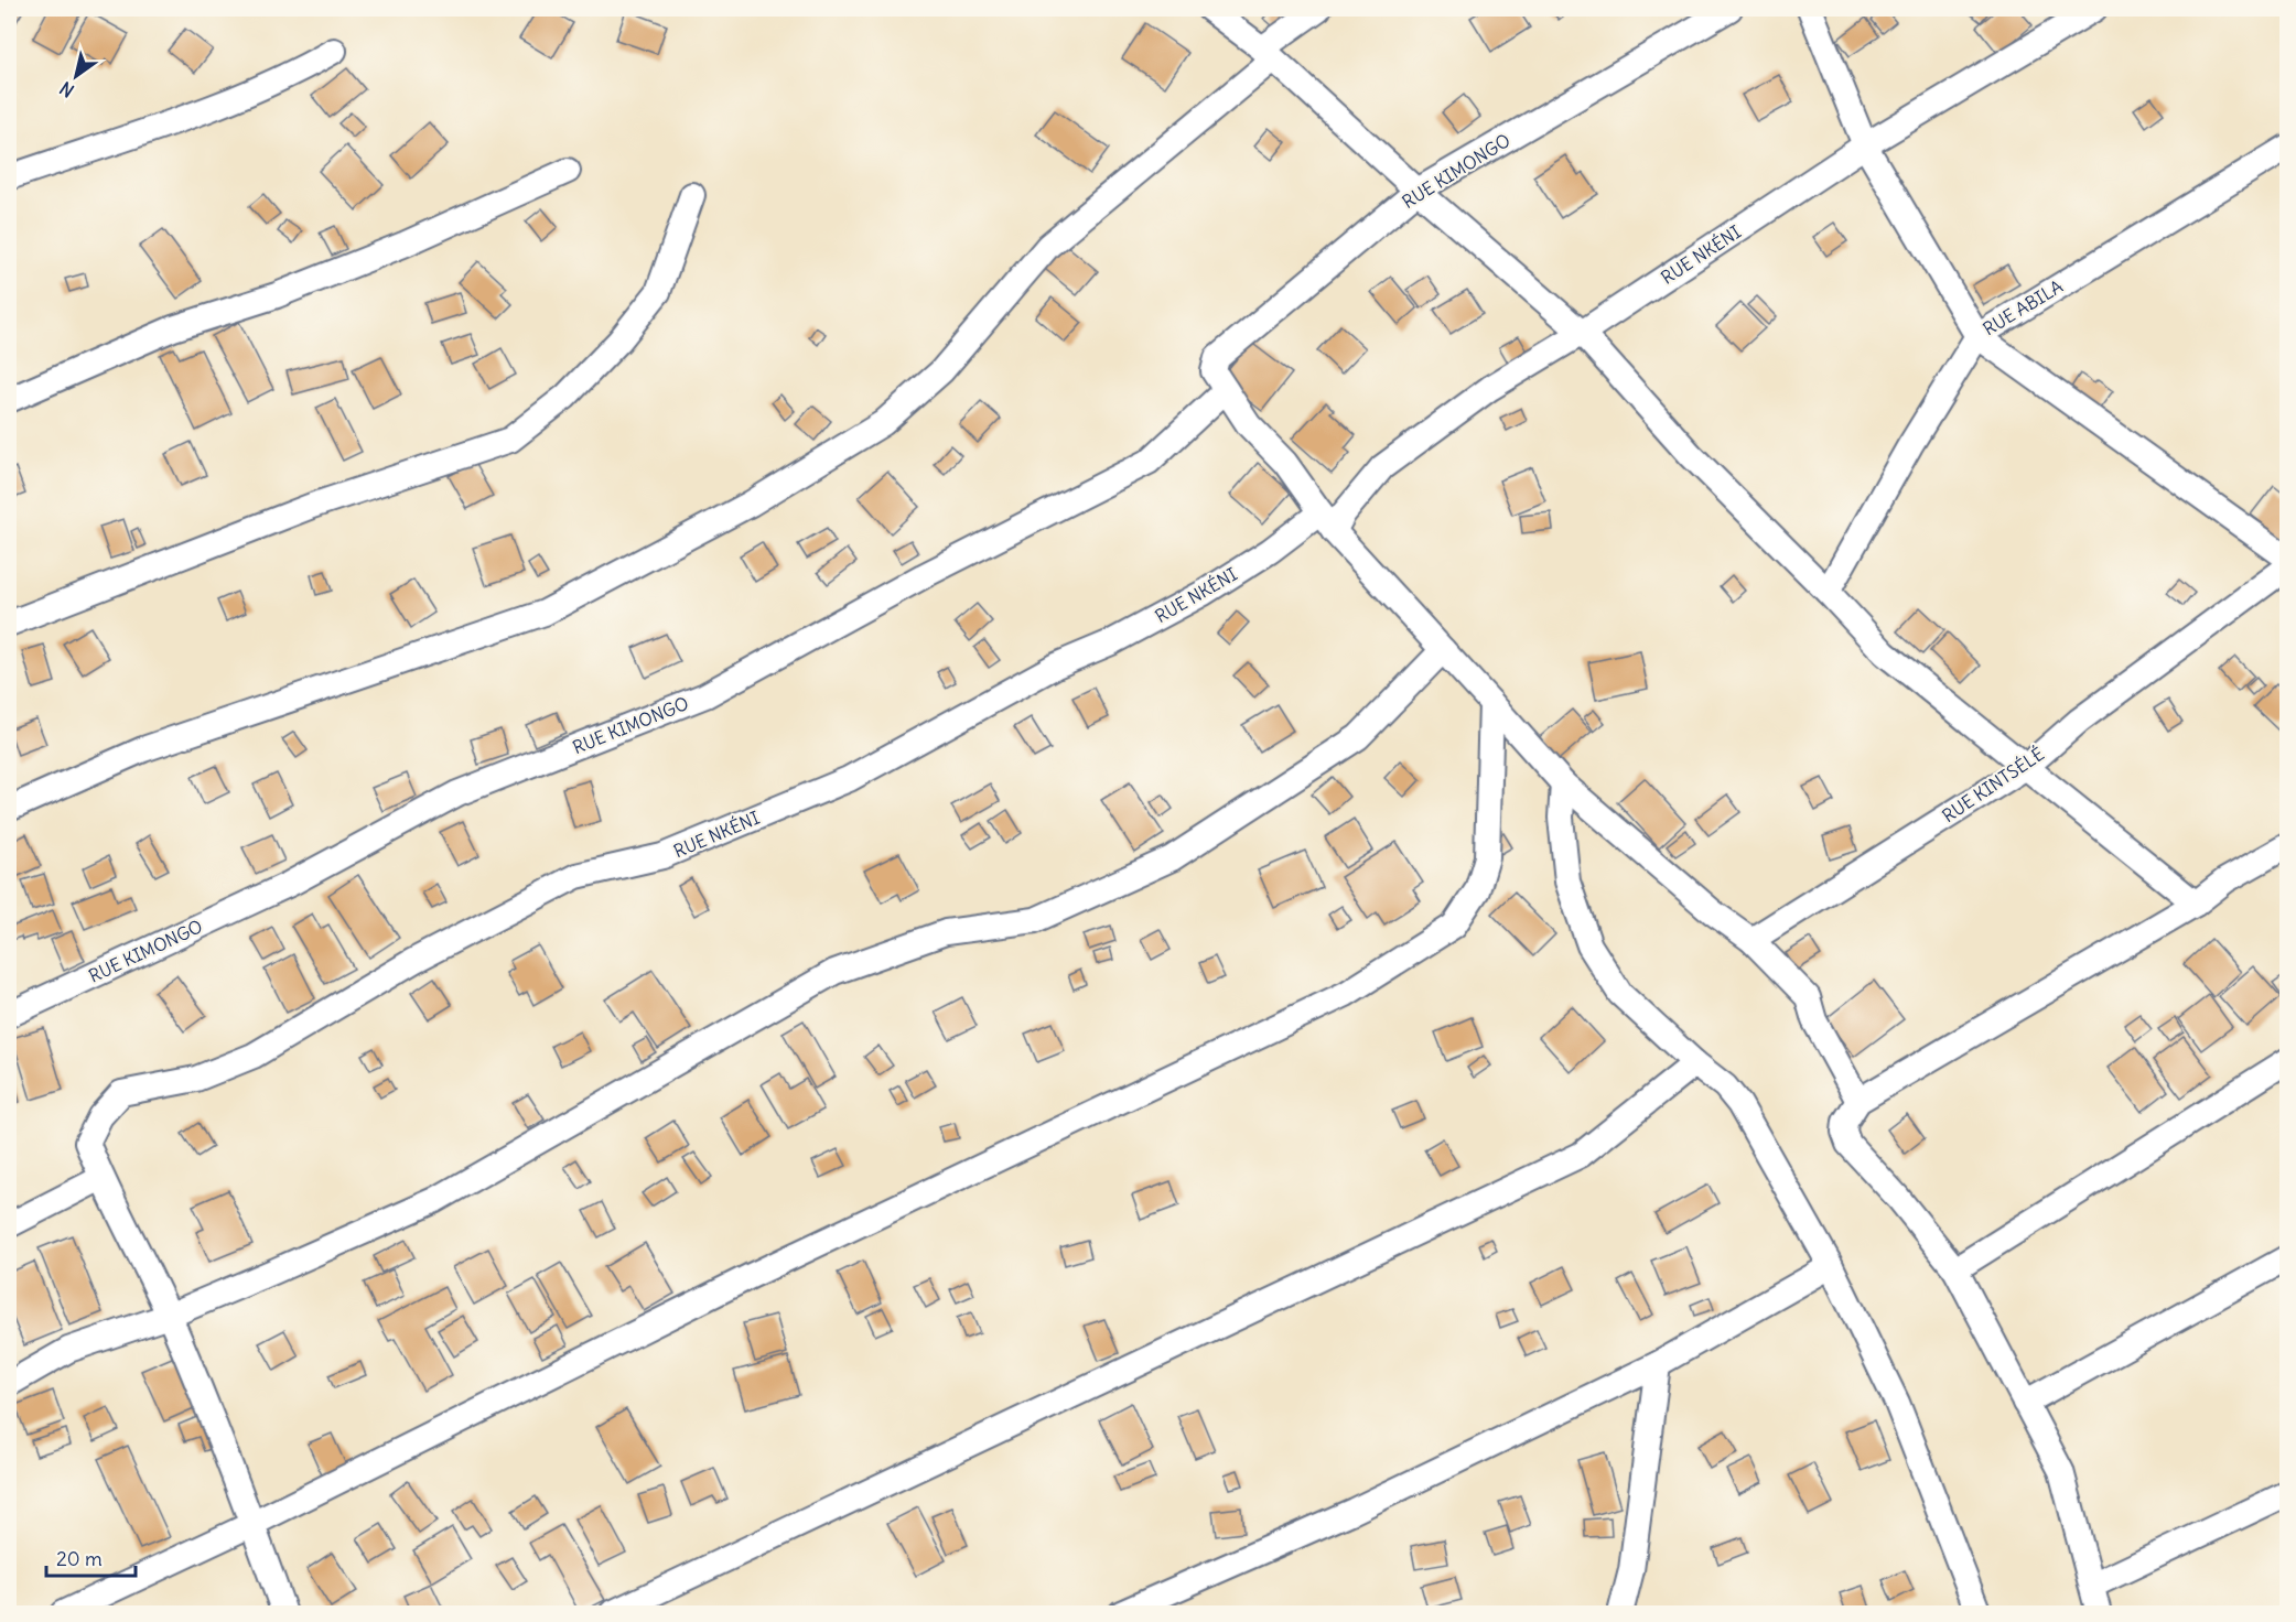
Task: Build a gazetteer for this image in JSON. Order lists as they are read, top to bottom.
{
  "streets": {
    "street": [
      "RUE KIMONGO",
      "RUE NKÉNI",
      "RUE ABILA",
      "RUE KINTSÉLÉ"
    ]
  },
  "scale_bar": "20 m",
  "north": "bottom left"
}
